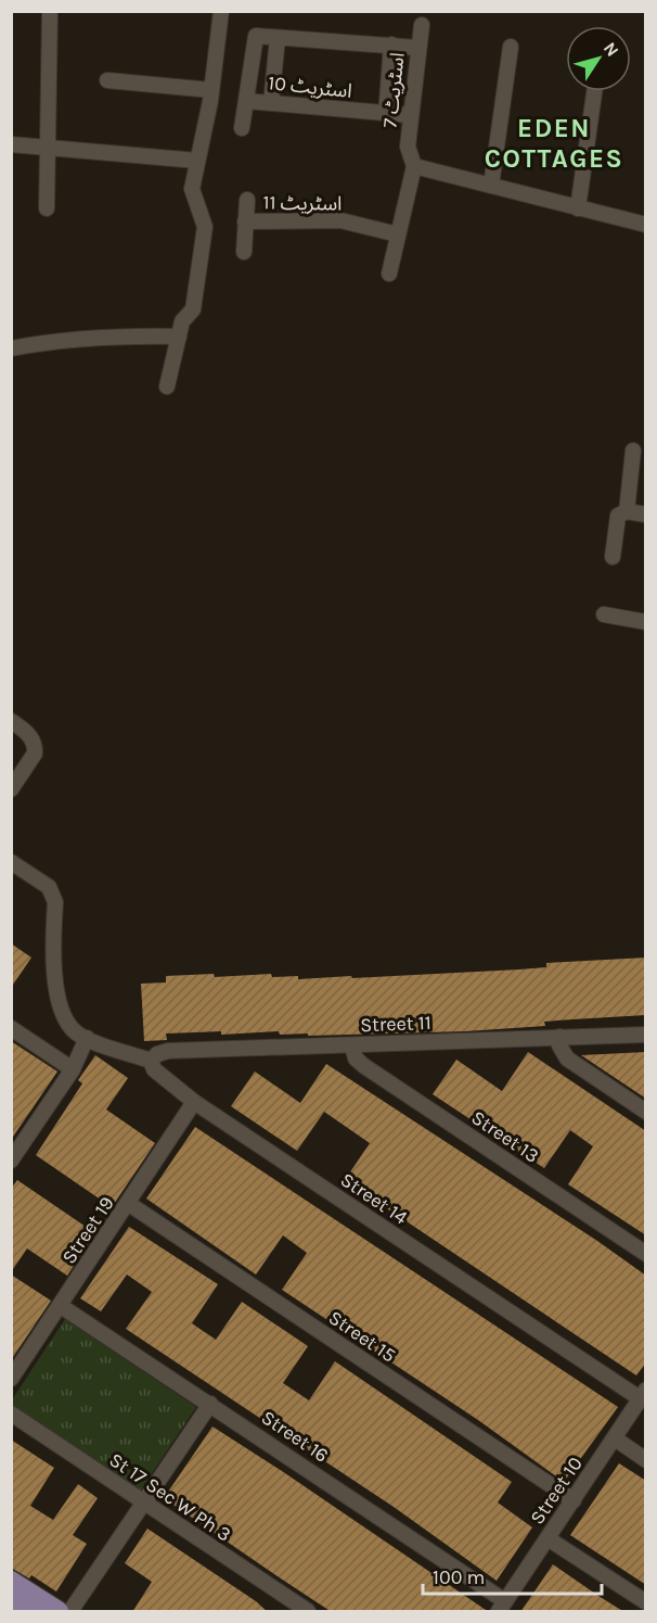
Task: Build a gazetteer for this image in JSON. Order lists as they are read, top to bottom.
{
  "streets": {
    "street": [
      "اسٹریٹ 10",
      "اسٹریٹ 7",
      "اسٹریٹ 11",
      "Street 11",
      "Street 13",
      "Street 14",
      "Street 19",
      "Street 15",
      "Street 16",
      "Street 10",
      "St 17 Sec W Ph 3"
    ]
  },
  "crossings": [
    ["اسٹریٹ 10", "اسٹریٹ 7"],
    ["اسٹریٹ 7", "اسٹریٹ 11"],
    ["Street 11", "Street 13"],
    ["Street 11", "Street 14"],
    ["Street 14", "Street 19"],
    ["Street 14", "Street 10"],
    ["Street 19", "Street 15"],
    ["Street 19", "Street 16"],
    ["Street 15", "Street 10"],
    ["Street 16", "Street 10"]
  ],
  "districts": ["EDEN COTTAGES"],
  "scale_bar": "100 m",
  "north": "top right"
}
